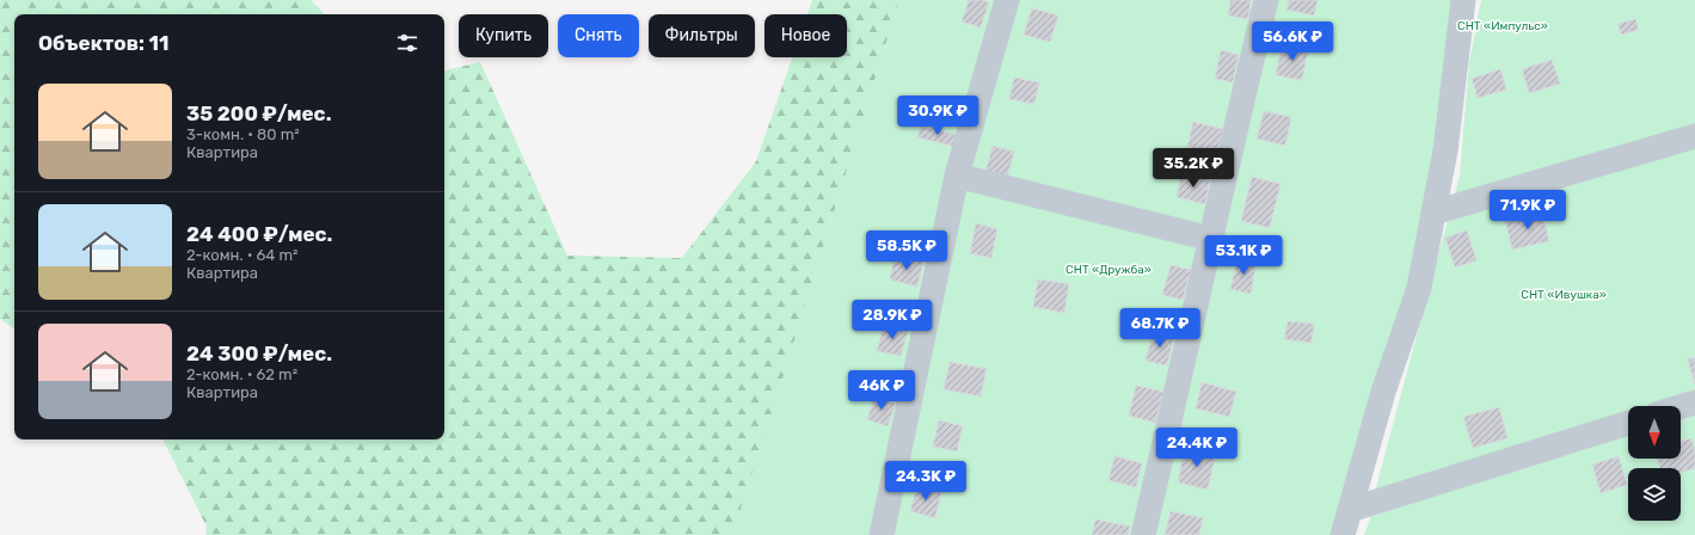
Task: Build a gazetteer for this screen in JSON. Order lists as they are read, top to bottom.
{
  "parks": ["СНТ «Импульс»", "СНТ «Дружба»", "СНТ «Ивушка»"],
  "north": "bottom",
  "page": {
    "chip": [
      "Купить",
      "Снять",
      "Фильтры",
      "Новое"
    ],
    "heading": "Объектов: 11",
    "price": [
      "56.6K ₽",
      "30.9K ₽",
      "35.2K ₽",
      "71.9K ₽",
      "58.5K ₽",
      "53.1K ₽",
      "28.9K ₽",
      "68.7K ₽",
      "46K ₽",
      "24.4K ₽",
      "24.3K ₽"
    ],
    "list": [
      {
        "name": "35 200 ₽/мес.",
        "note": "3-комн. · 80 m² · Квартира"
      },
      {
        "name": "24 400 ₽/мес.",
        "note": "2-комн. · 64 m² · Квартира"
      },
      {
        "name": "24 300 ₽/мес.",
        "note": "2-комн. · 62 m² · Квартира"
      }
    ]
  }
}
